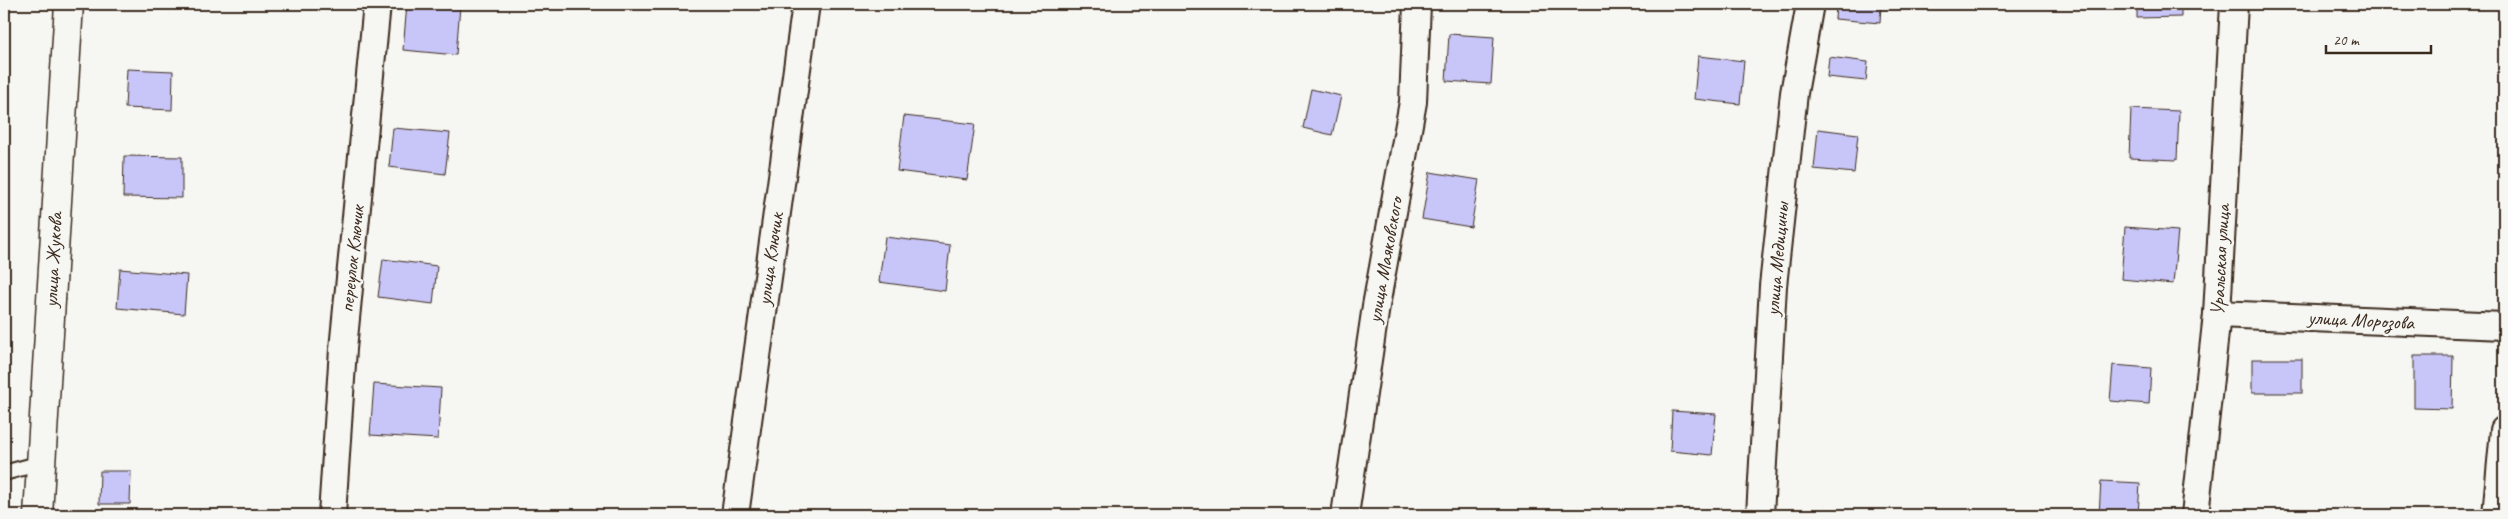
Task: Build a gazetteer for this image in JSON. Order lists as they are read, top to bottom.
{
  "streets": {
    "main road": ["улица Жукова"],
    "street": [
      "переулок Ключик",
      "улица Ключик",
      "улица Медицины",
      "улица Маяковского",
      "Уральская улица",
      "улица Морозова"
    ]
  },
  "crossings": [
    ["Уральская улица", "улица Морозова"]
  ],
  "scale_bar": "20 m"
}
